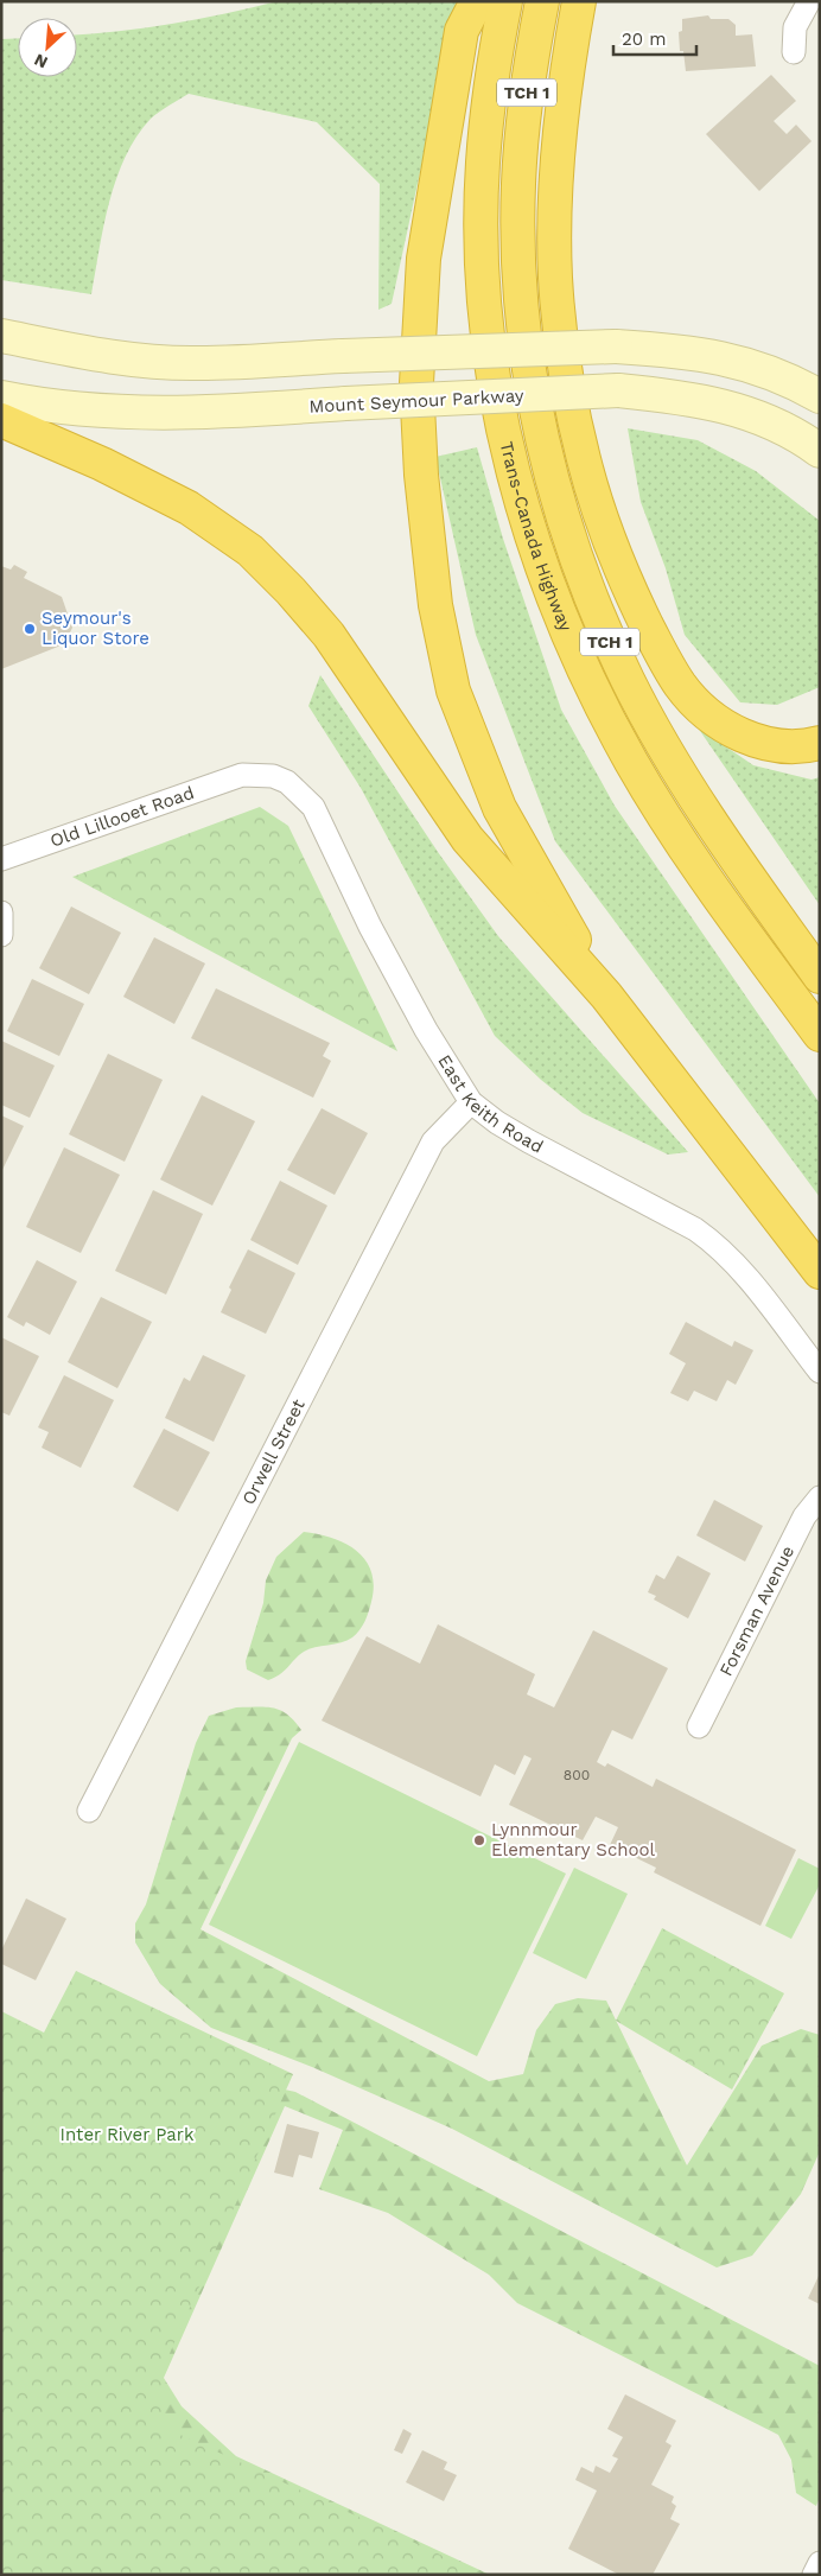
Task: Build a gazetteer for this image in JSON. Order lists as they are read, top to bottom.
{
  "streets": {
    "highway": ["TCH 1", "Trans-Canada Highway"],
    "main road": ["Mount Seymour Parkway"],
    "street": [
      "Old Lillooet Road",
      "East Keith Road",
      "Orwell Street",
      "Forsman Avenue"
    ]
  },
  "crossings": [
    ["Old Lillooet Road", "East Keith Road"],
    ["East Keith Road", "Orwell Street"]
  ],
  "parks": ["Inter River Park"],
  "places": ["Seymour's Liquor Store", "Lynnmour Elementary School"],
  "house_numbers": ["800"],
  "scale_bar": "20 m",
  "north": "bottom left"
}
